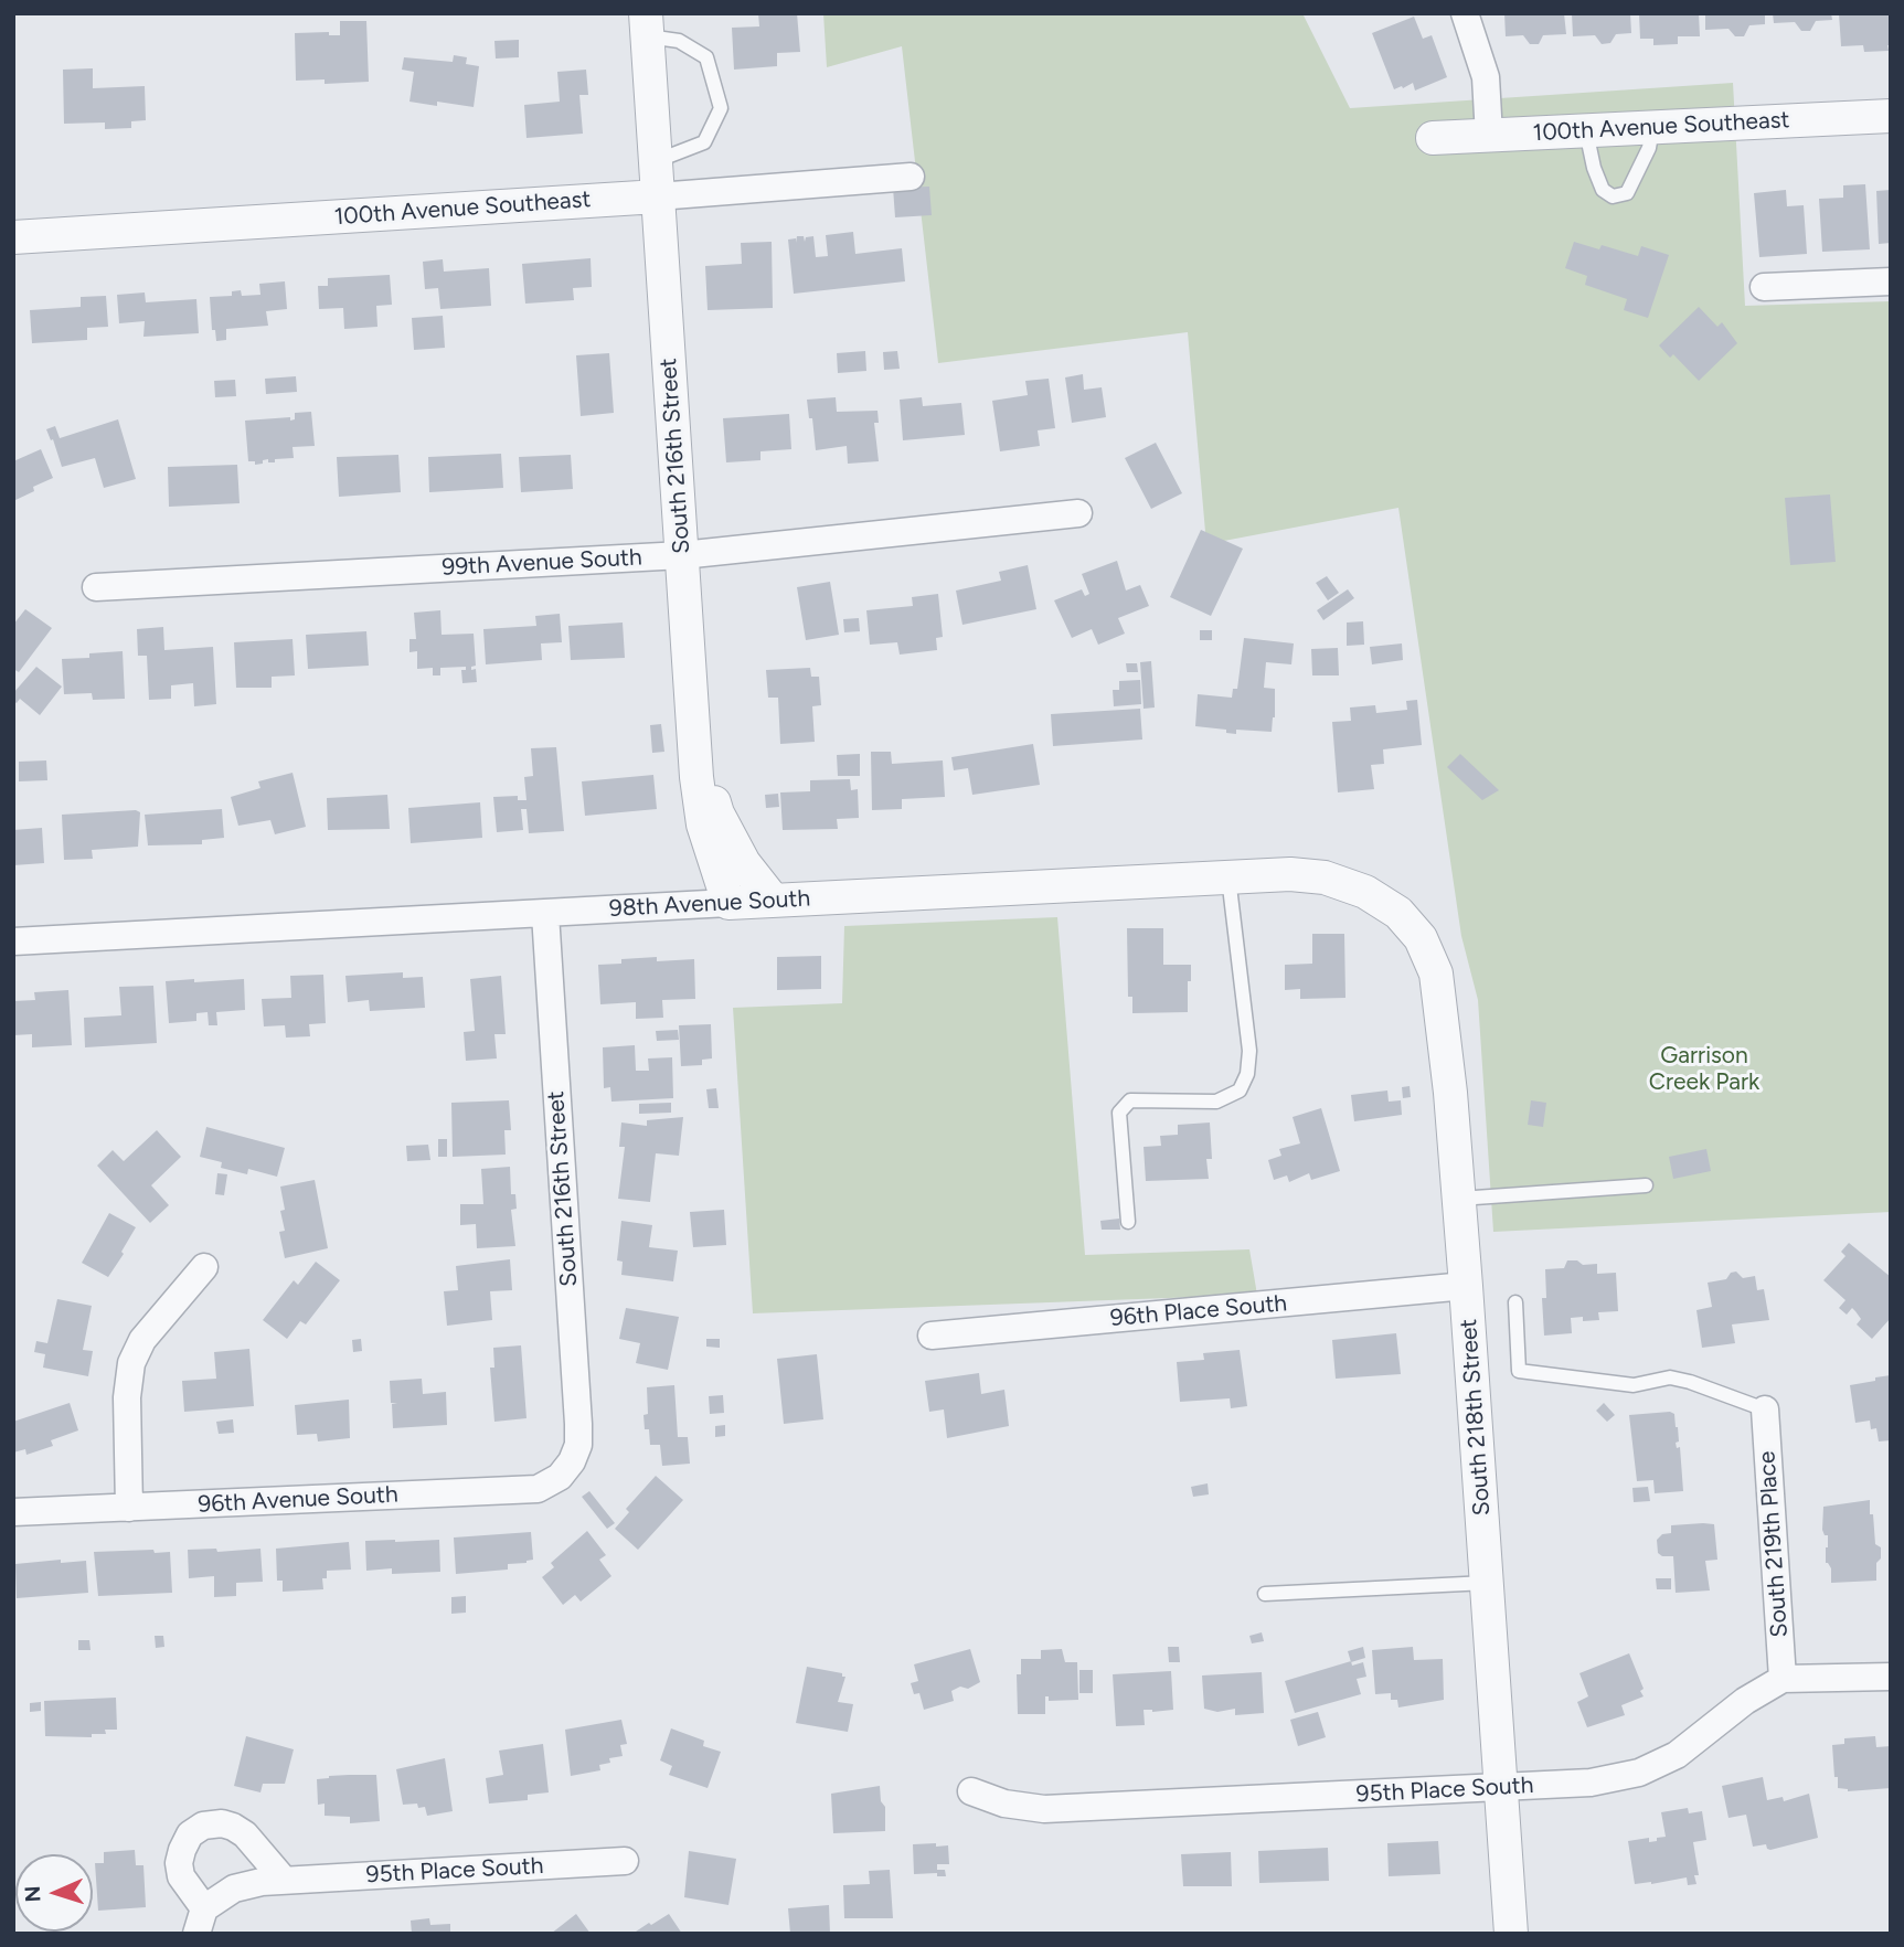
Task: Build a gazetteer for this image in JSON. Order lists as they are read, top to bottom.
{
  "streets": {
    "street": [
      "100th Avenue Southeast",
      "South 216th Street",
      "99th Avenue South",
      "98th Avenue South",
      "96th Place South",
      "South 218th Street",
      "96th Avenue South",
      "South 219th Place",
      "95th Place South"
    ]
  },
  "crossings": [
    ["100th Avenue Southeast", "South 216th Street"],
    ["South 216th Street", "99th Avenue South"],
    ["South 216th Street", "98th Avenue South"],
    ["South 216th Street", "96th Avenue South"],
    ["98th Avenue South", "South 218th Street"],
    ["96th Place South", "South 218th Street"],
    ["South 218th Street", "95th Place South"],
    ["South 219th Place", "95th Place South"]
  ],
  "parks": ["Garrison Creek Park"],
  "north": "left"
}
